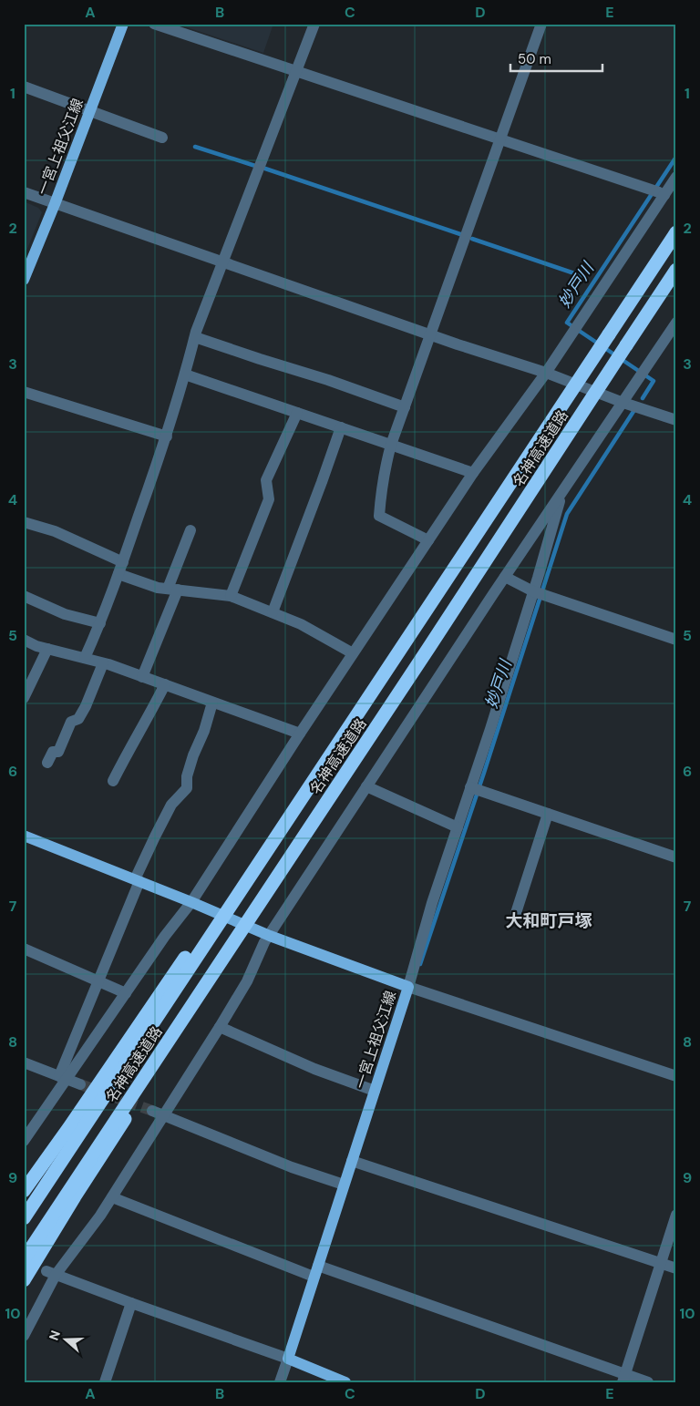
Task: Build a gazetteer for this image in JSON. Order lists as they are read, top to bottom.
{
  "streets": {
    "highway": ["名神高速道路"],
    "main road": ["一宮上祖父江線"]
  },
  "districts": ["大和町戸塚"],
  "water": ["妙戸川"],
  "scale_bar": "50 m",
  "north": "left",
  "grid": {
    "columns": [
      "A",
      "B",
      "C",
      "D",
      "E"
    ],
    "rows": [
      "1",
      "2",
      "3",
      "4",
      "5",
      "6",
      "7",
      "8",
      "9",
      "10"
    ]
  }
}
